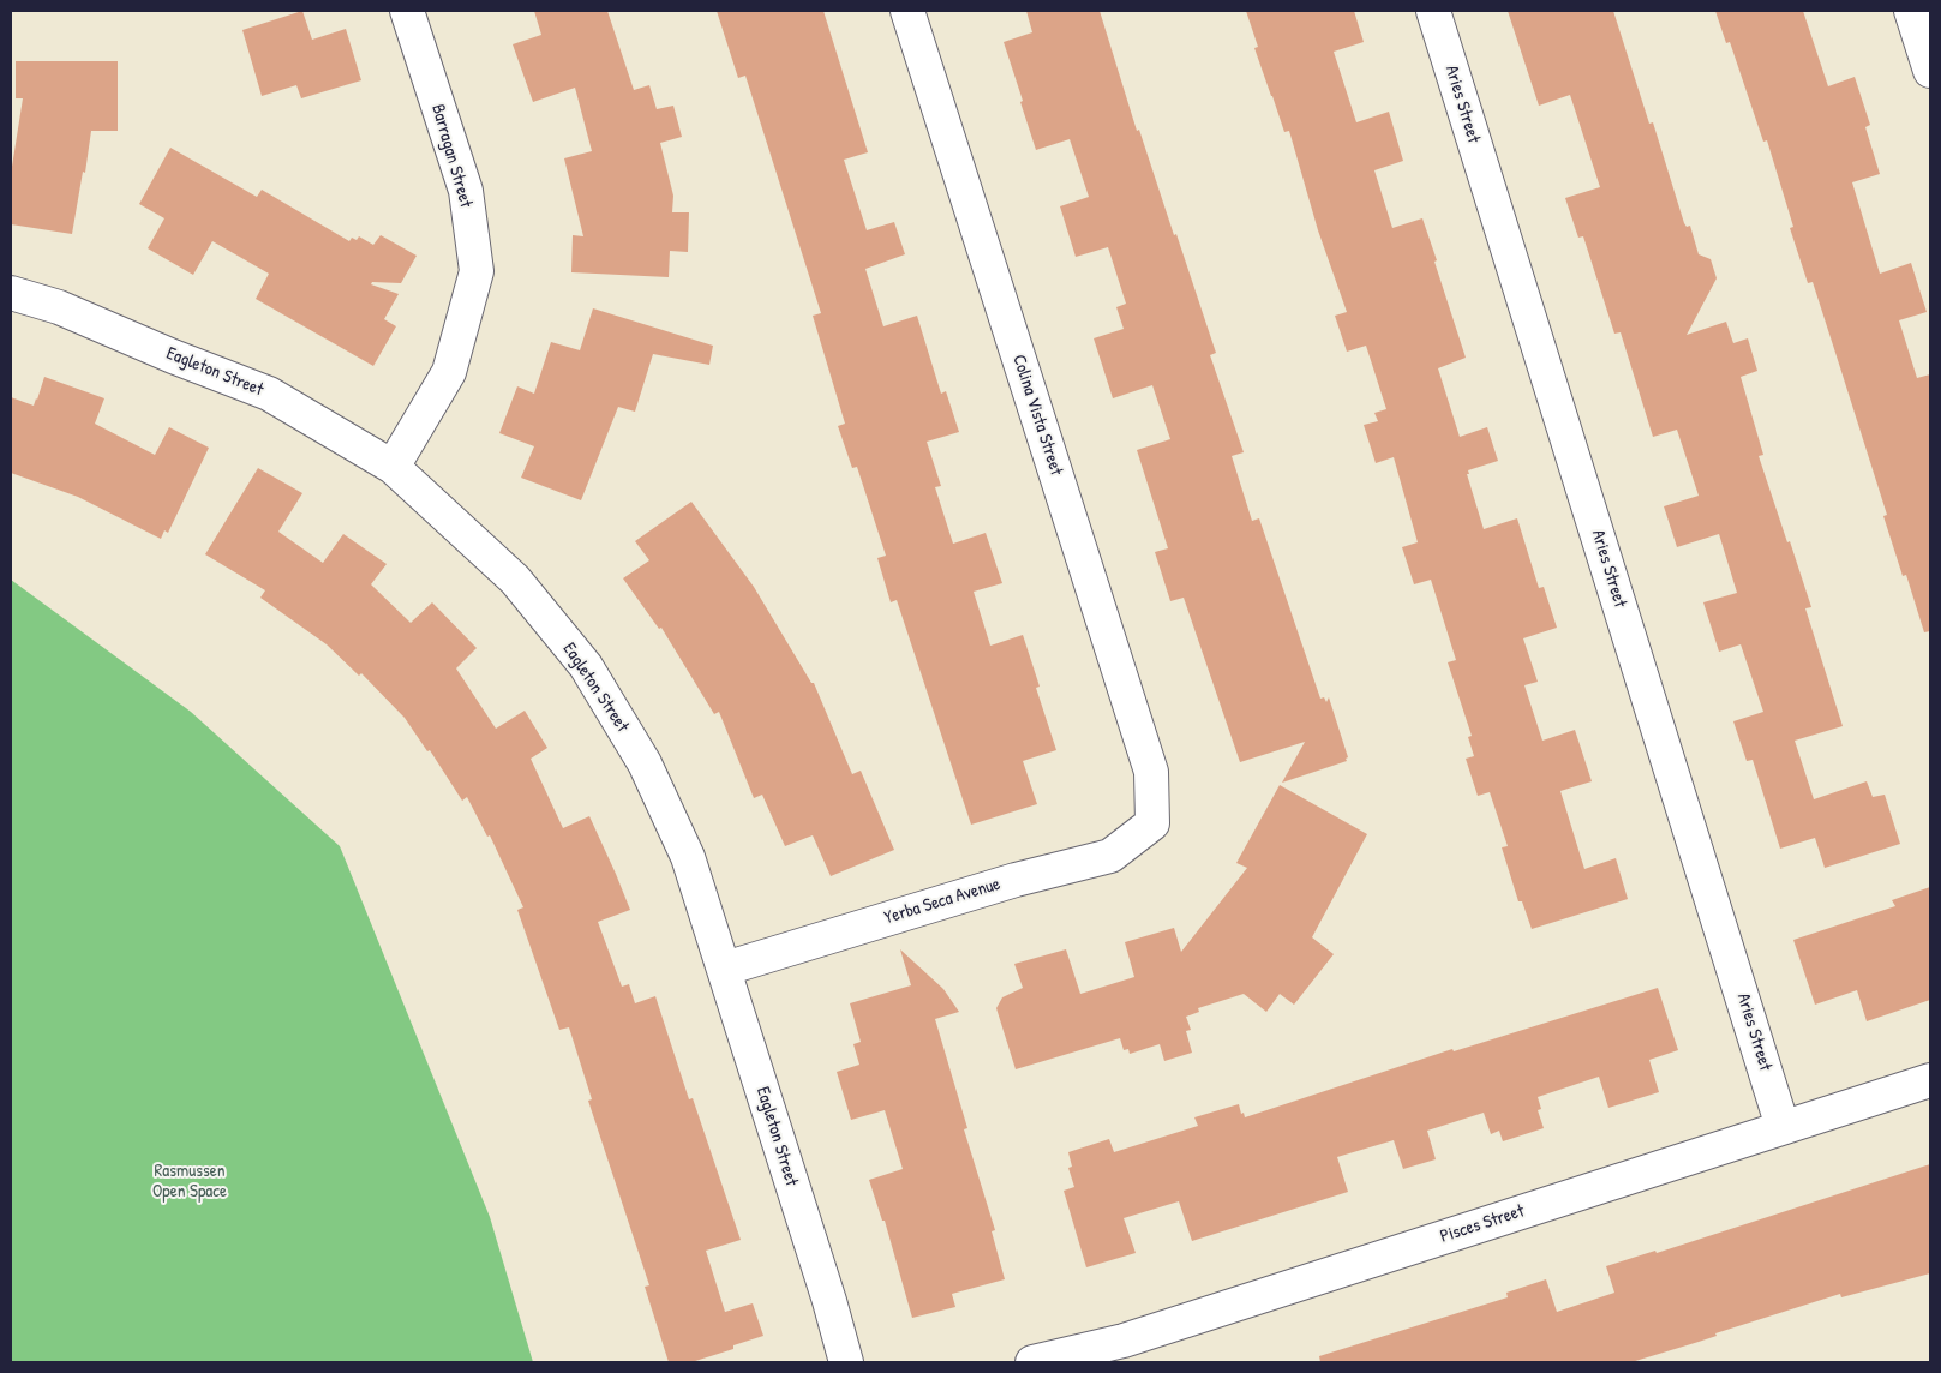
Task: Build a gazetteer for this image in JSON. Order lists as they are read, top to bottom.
{
  "streets": {
    "street": [
      "Aries Street",
      "Barragan Street",
      "Eagleton Street",
      "Colina Vista Street",
      "Yerba Seca Avenue",
      "Pisces Street"
    ]
  },
  "crossings": [
    ["Aries Street", "Pisces Street"],
    ["Barragan Street", "Eagleton Street"],
    ["Eagleton Street", "Yerba Seca Avenue"],
    ["Colina Vista Street", "Yerba Seca Avenue"]
  ],
  "parks": ["Rasmussen Open Space"]
}
